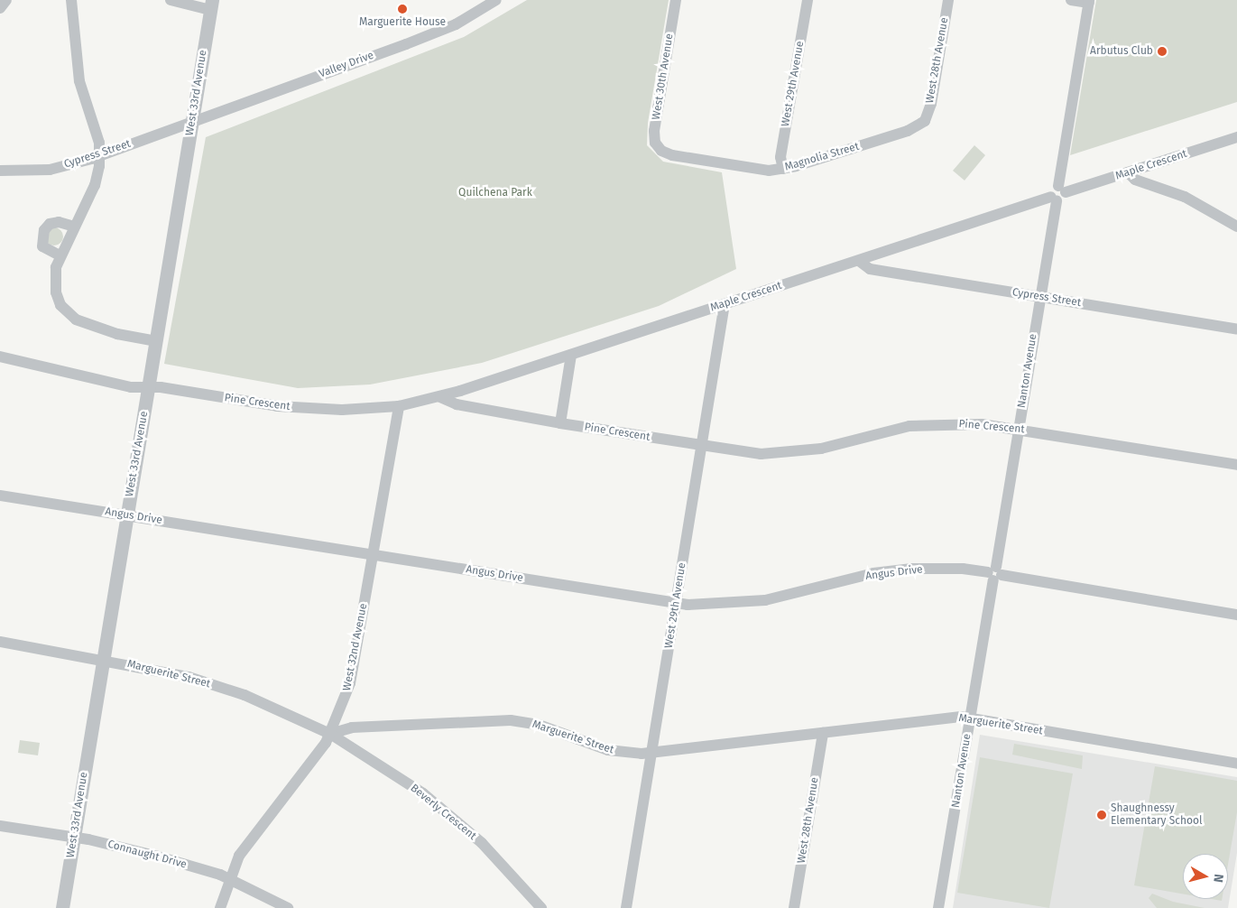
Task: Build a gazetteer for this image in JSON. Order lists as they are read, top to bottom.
{
  "streets": {
    "street": [
      "West 28th Avenue",
      "Valley Drive",
      "West 30th Avenue",
      "West 29th Avenue",
      "West 33rd Avenue",
      "Cypress Street",
      "Magnolia Street",
      "Maple Crescent",
      "Nanton Avenue",
      "Pine Crescent",
      "Angus Drive",
      "West 32nd Avenue",
      "Marguerite Street",
      "Beverly Crescent",
      "Connaught Drive"
    ]
  },
  "crossings": [
    ["West 28th Avenue", "Magnolia Street"],
    ["West 28th Avenue", "Marguerite Street"],
    ["Valley Drive", "West 33rd Avenue"],
    ["Valley Drive", "Cypress Street"],
    ["West 30th Avenue", "Magnolia Street"],
    ["West 29th Avenue", "Magnolia Street"],
    ["West 29th Avenue", "Maple Crescent"],
    ["West 29th Avenue", "Pine Crescent"],
    ["West 29th Avenue", "Angus Drive"],
    ["West 29th Avenue", "Marguerite Street"],
    ["West 33rd Avenue", "Cypress Street"],
    ["West 33rd Avenue", "Pine Crescent"],
    ["West 33rd Avenue", "Angus Drive"],
    ["West 33rd Avenue", "Marguerite Street"],
    ["West 33rd Avenue", "Connaught Drive"],
    ["Cypress Street", "Maple Crescent"],
    ["Cypress Street", "Nanton Avenue"],
    ["Maple Crescent", "Nanton Avenue"],
    ["Maple Crescent", "Pine Crescent"],
    ["Nanton Avenue", "Pine Crescent"],
    ["Nanton Avenue", "Angus Drive"],
    ["Nanton Avenue", "Marguerite Street"],
    ["Pine Crescent", "West 32nd Avenue"],
    ["Angus Drive", "West 32nd Avenue"],
    ["West 32nd Avenue", "Marguerite Street"],
    ["West 32nd Avenue", "Beverly Crescent"],
    ["West 32nd Avenue", "Connaught Drive"],
    ["Marguerite Street", "Beverly Crescent"]
  ],
  "parks": ["Quilchena Park"],
  "places": ["Marguerite House", "Arbutus Club", "Shaughnessy Elementary School"],
  "north": "right"
}
